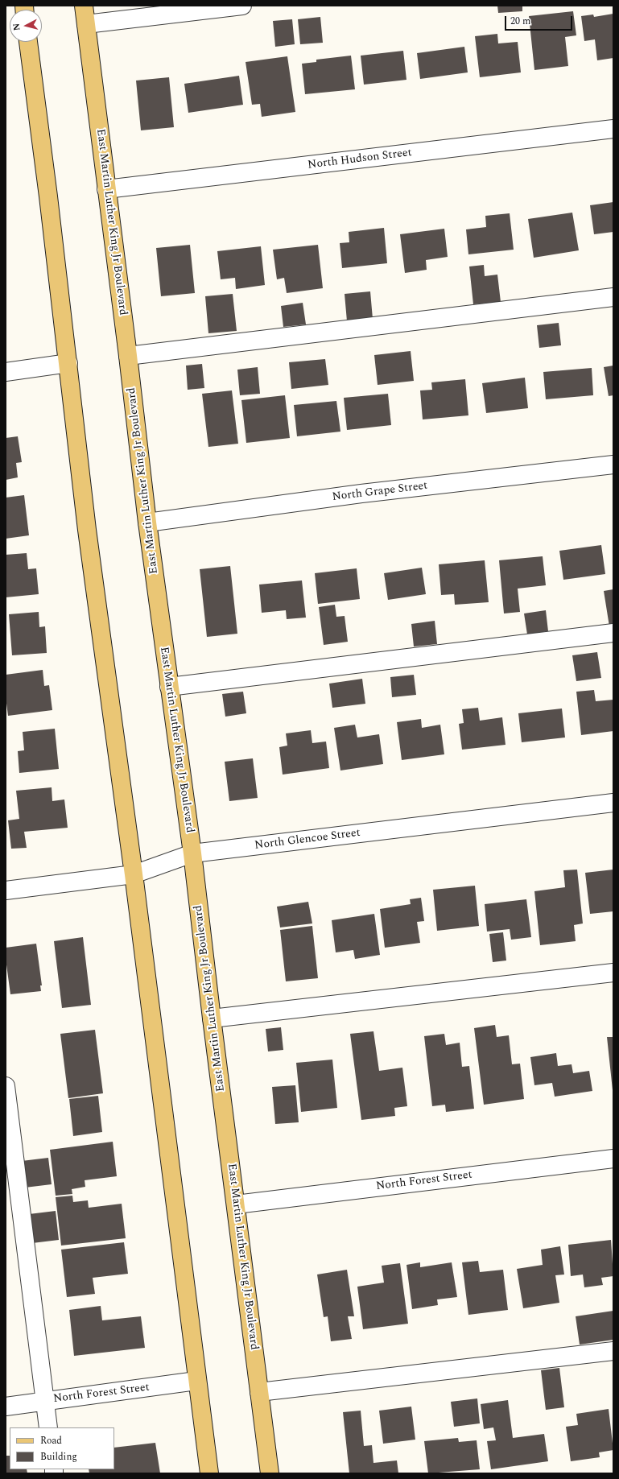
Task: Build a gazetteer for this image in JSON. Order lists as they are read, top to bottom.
{
  "streets": {
    "main road": ["East Martin Luther King Jr Boulevard"],
    "street": [
      "North Hudson Street",
      "North Grape Street",
      "North Glencoe Street",
      "North Forest Street"
    ]
  },
  "crossings": [
    ["North Hudson Street", "East Martin Luther King Jr Boulevard"],
    ["East Martin Luther King Jr Boulevard", "North Grape Street"],
    ["East Martin Luther King Jr Boulevard", "North Glencoe Street"],
    ["East Martin Luther King Jr Boulevard", "North Forest Street"]
  ],
  "legend": ["Road", "Building"],
  "scale_bar": "20 m",
  "north": "left"
}
